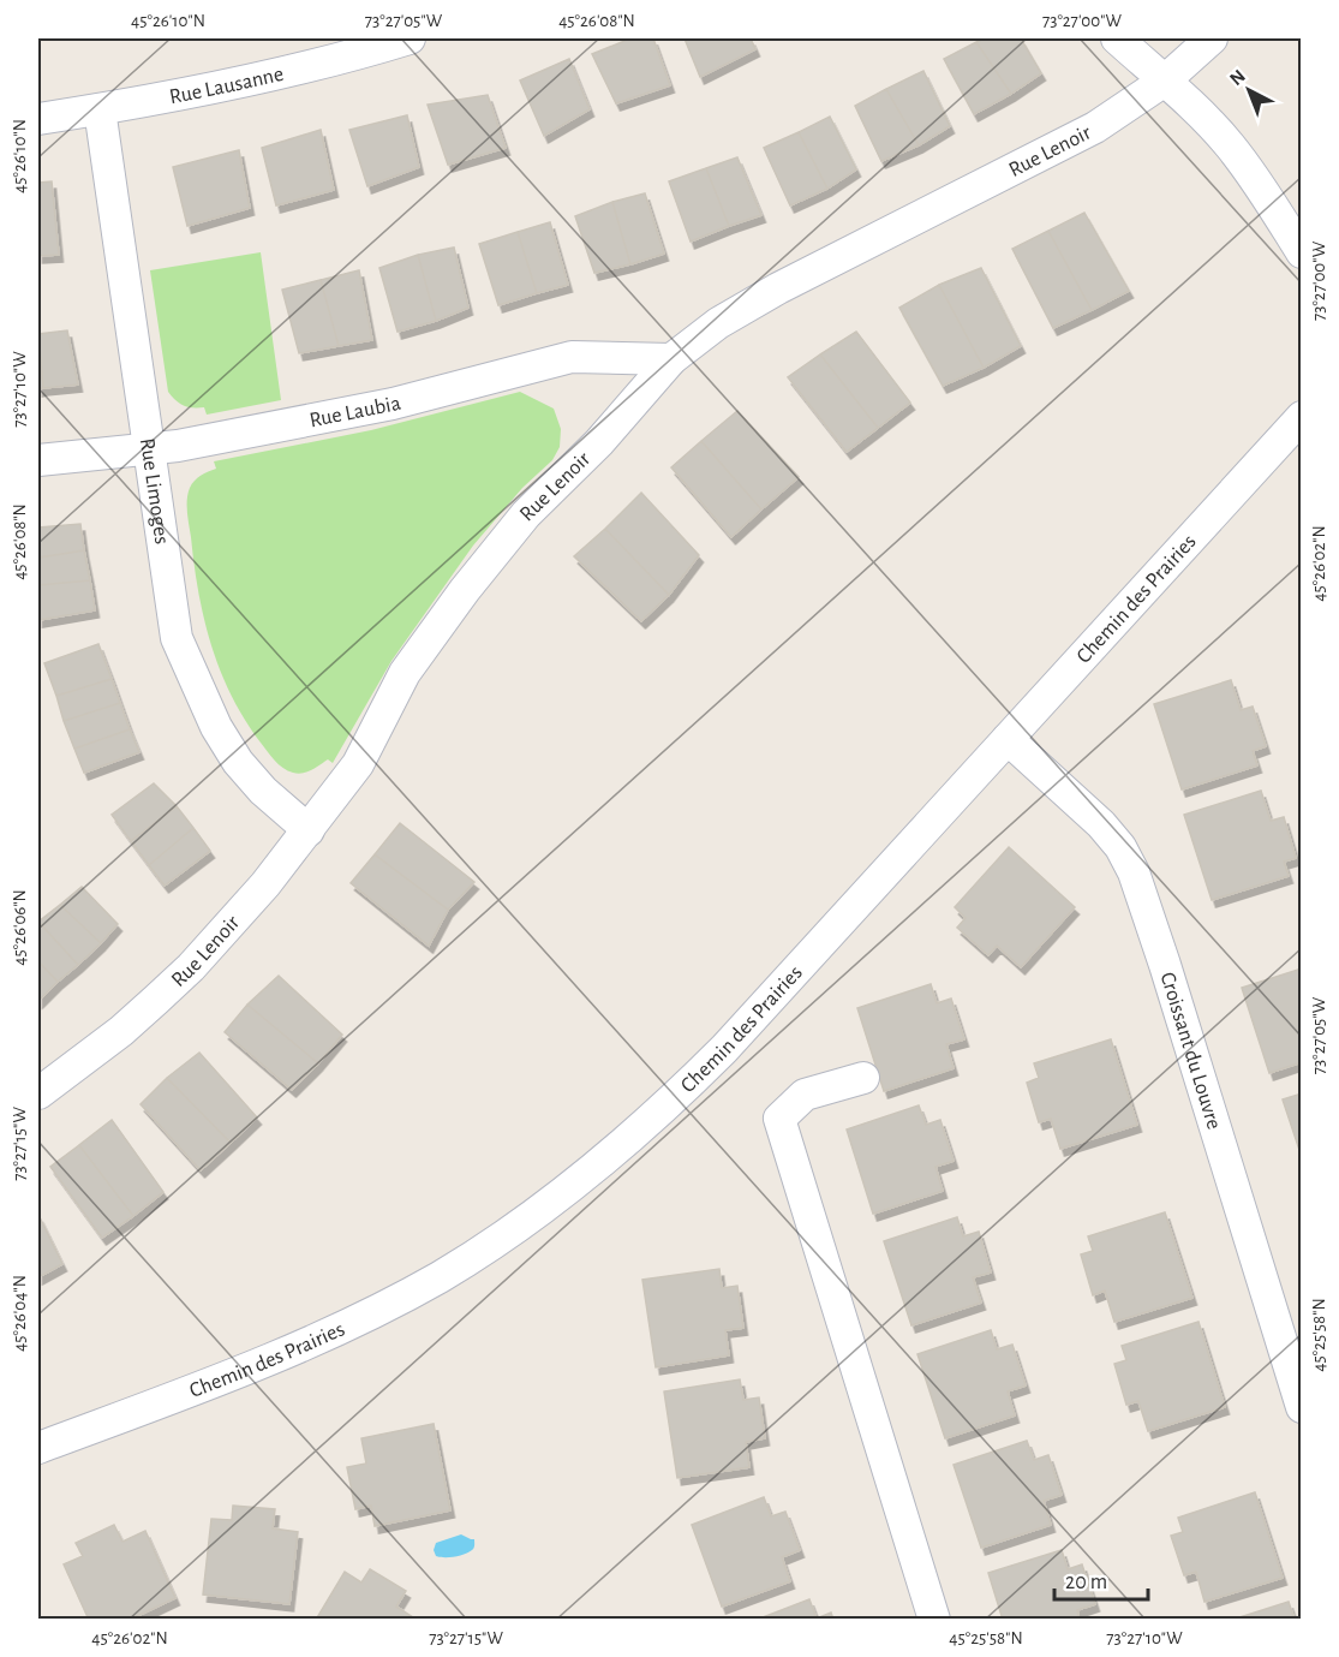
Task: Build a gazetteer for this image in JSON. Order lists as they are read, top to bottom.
{
  "streets": {
    "street": [
      "Rue Lausanne",
      "Rue Lenoir",
      "Rue Laubia",
      "Rue Limoges",
      "Chemin des Prairies",
      "Croissant du Louvre"
    ]
  },
  "crossings": [
    ["Rue Lausanne", "Rue Limoges"],
    ["Rue Lenoir", "Rue Laubia"],
    ["Rue Lenoir", "Rue Limoges"],
    ["Rue Laubia", "Rue Limoges"],
    ["Chemin des Prairies", "Croissant du Louvre"]
  ],
  "scale_bar": "20 m",
  "north": "top left",
  "coordinates": [
    "45°26'10\"N",
    "73°27'05\"W",
    "45°26'08\"N",
    "73°27'00\"W",
    "73°27'10\"W",
    "45°26'02\"N",
    "45°26'06\"N",
    "73°27'15\"W",
    "45°26'04\"N",
    "45°25'58\"N"
  ]
}
